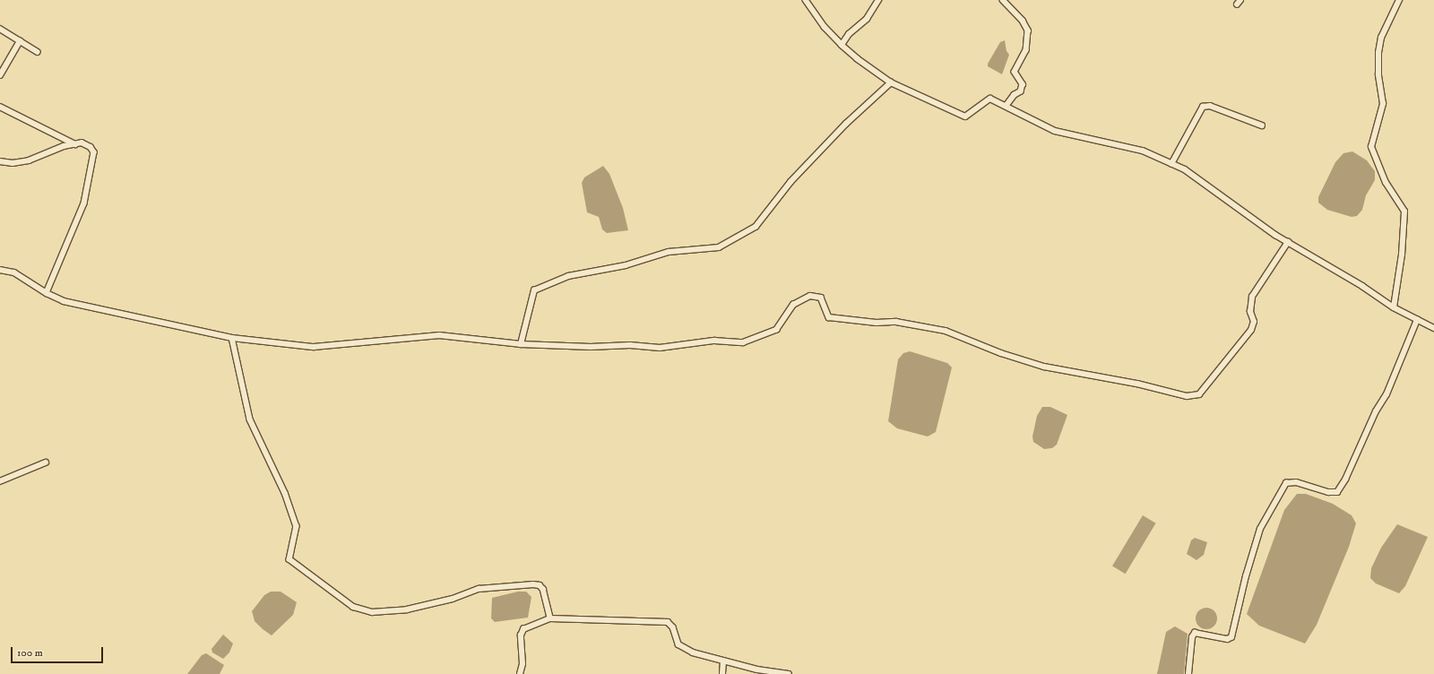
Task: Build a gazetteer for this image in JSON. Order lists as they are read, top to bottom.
{
  "scale_bar": "100 m"
}
